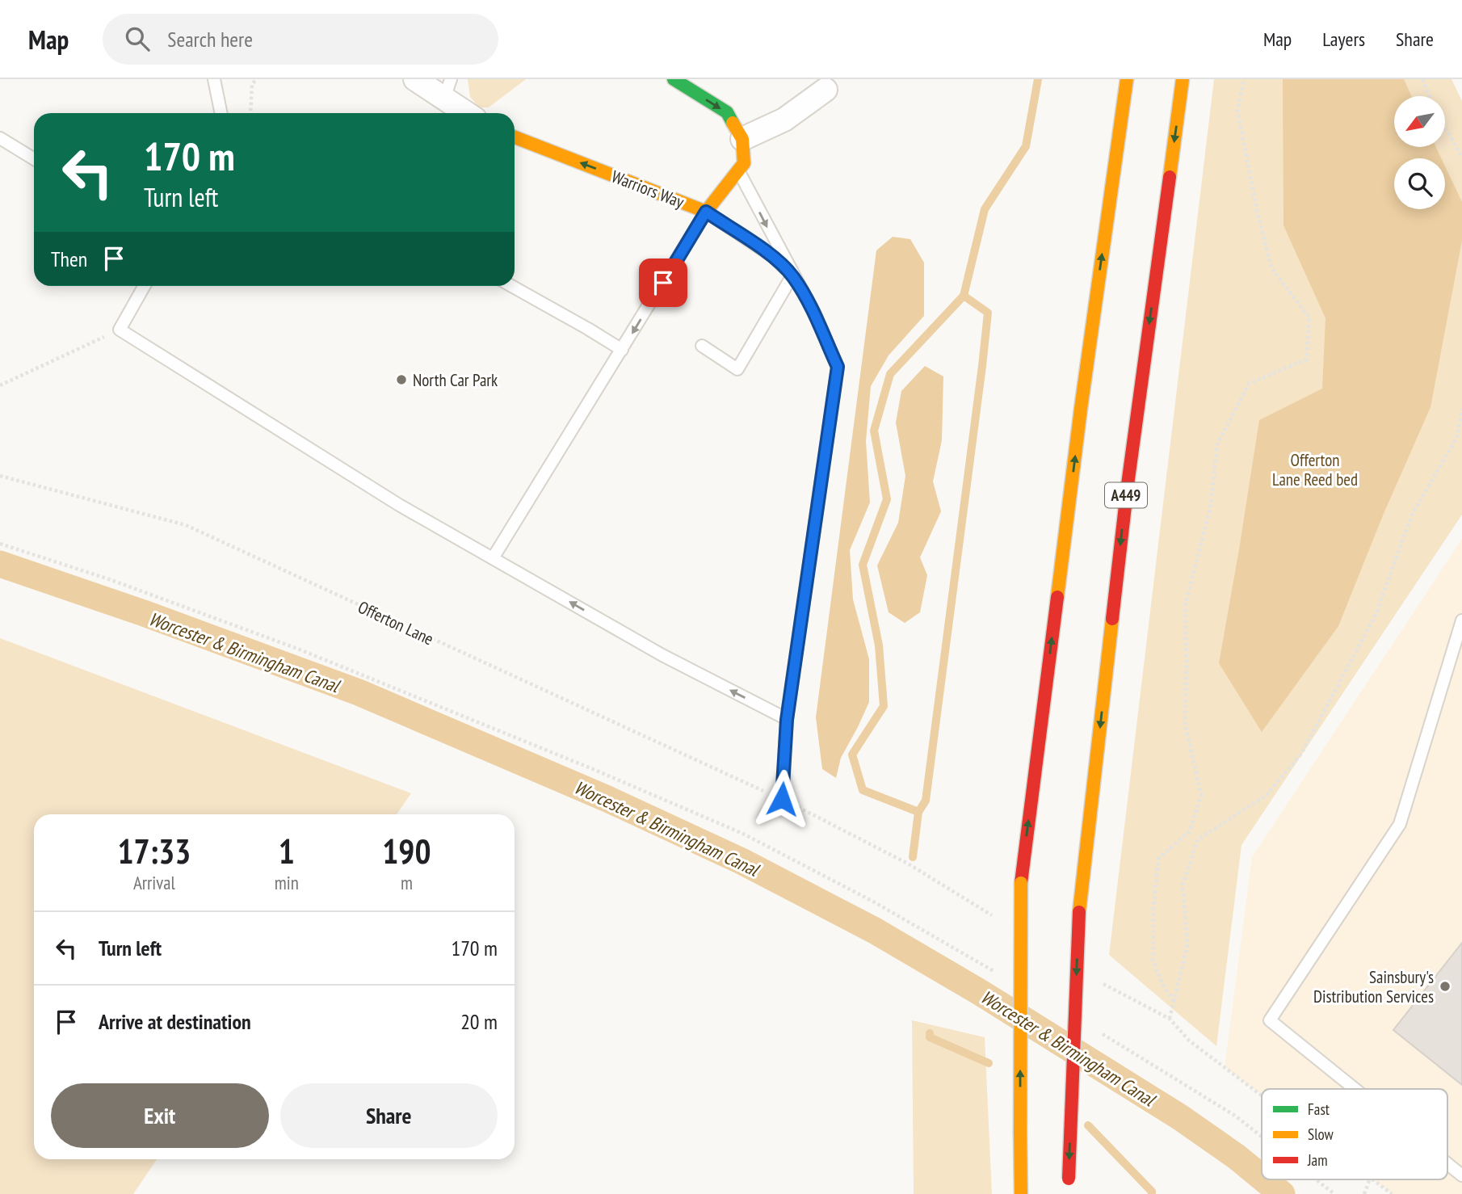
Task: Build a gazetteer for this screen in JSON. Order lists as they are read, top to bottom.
{
  "streets": {
    "main road": ["Warriors Way", "A449"],
    "path": ["Offerton Lane"]
  },
  "water": ["Worcester & Birmingham Canal"],
  "parks": ["Offerton Lane Reed bed"],
  "places": ["North Car Park", "Sainsbury's Distribution Services"],
  "legend": ["Fast", "Slow", "Jam"],
  "north": "bottom left",
  "page": {
    "header": "Map",
    "search": "Search here",
    "nav": ["Map", "Layers", "Share"],
    "turn": ["170 m", "Turn left"],
    "then": "Then",
    "eta": [
      "17:33",
      "Arrival",
      "1",
      "min",
      "190",
      "m"
    ],
    "list": [
      {
        "name": "Turn left",
        "value": "170 m"
      },
      {
        "name": "Arrive at destination",
        "value": "20 m"
      }
    ],
    "buttons": ["Exit", "Share"]
  }
}
